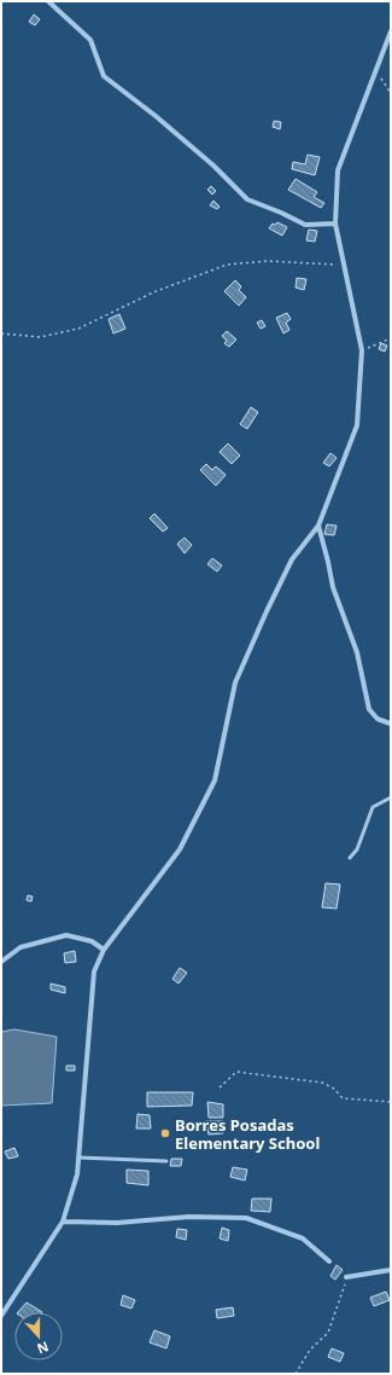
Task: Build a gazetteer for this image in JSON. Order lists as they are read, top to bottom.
{
  "places": ["Borres Posadas Elementary School"],
  "north": "bottom"
}
